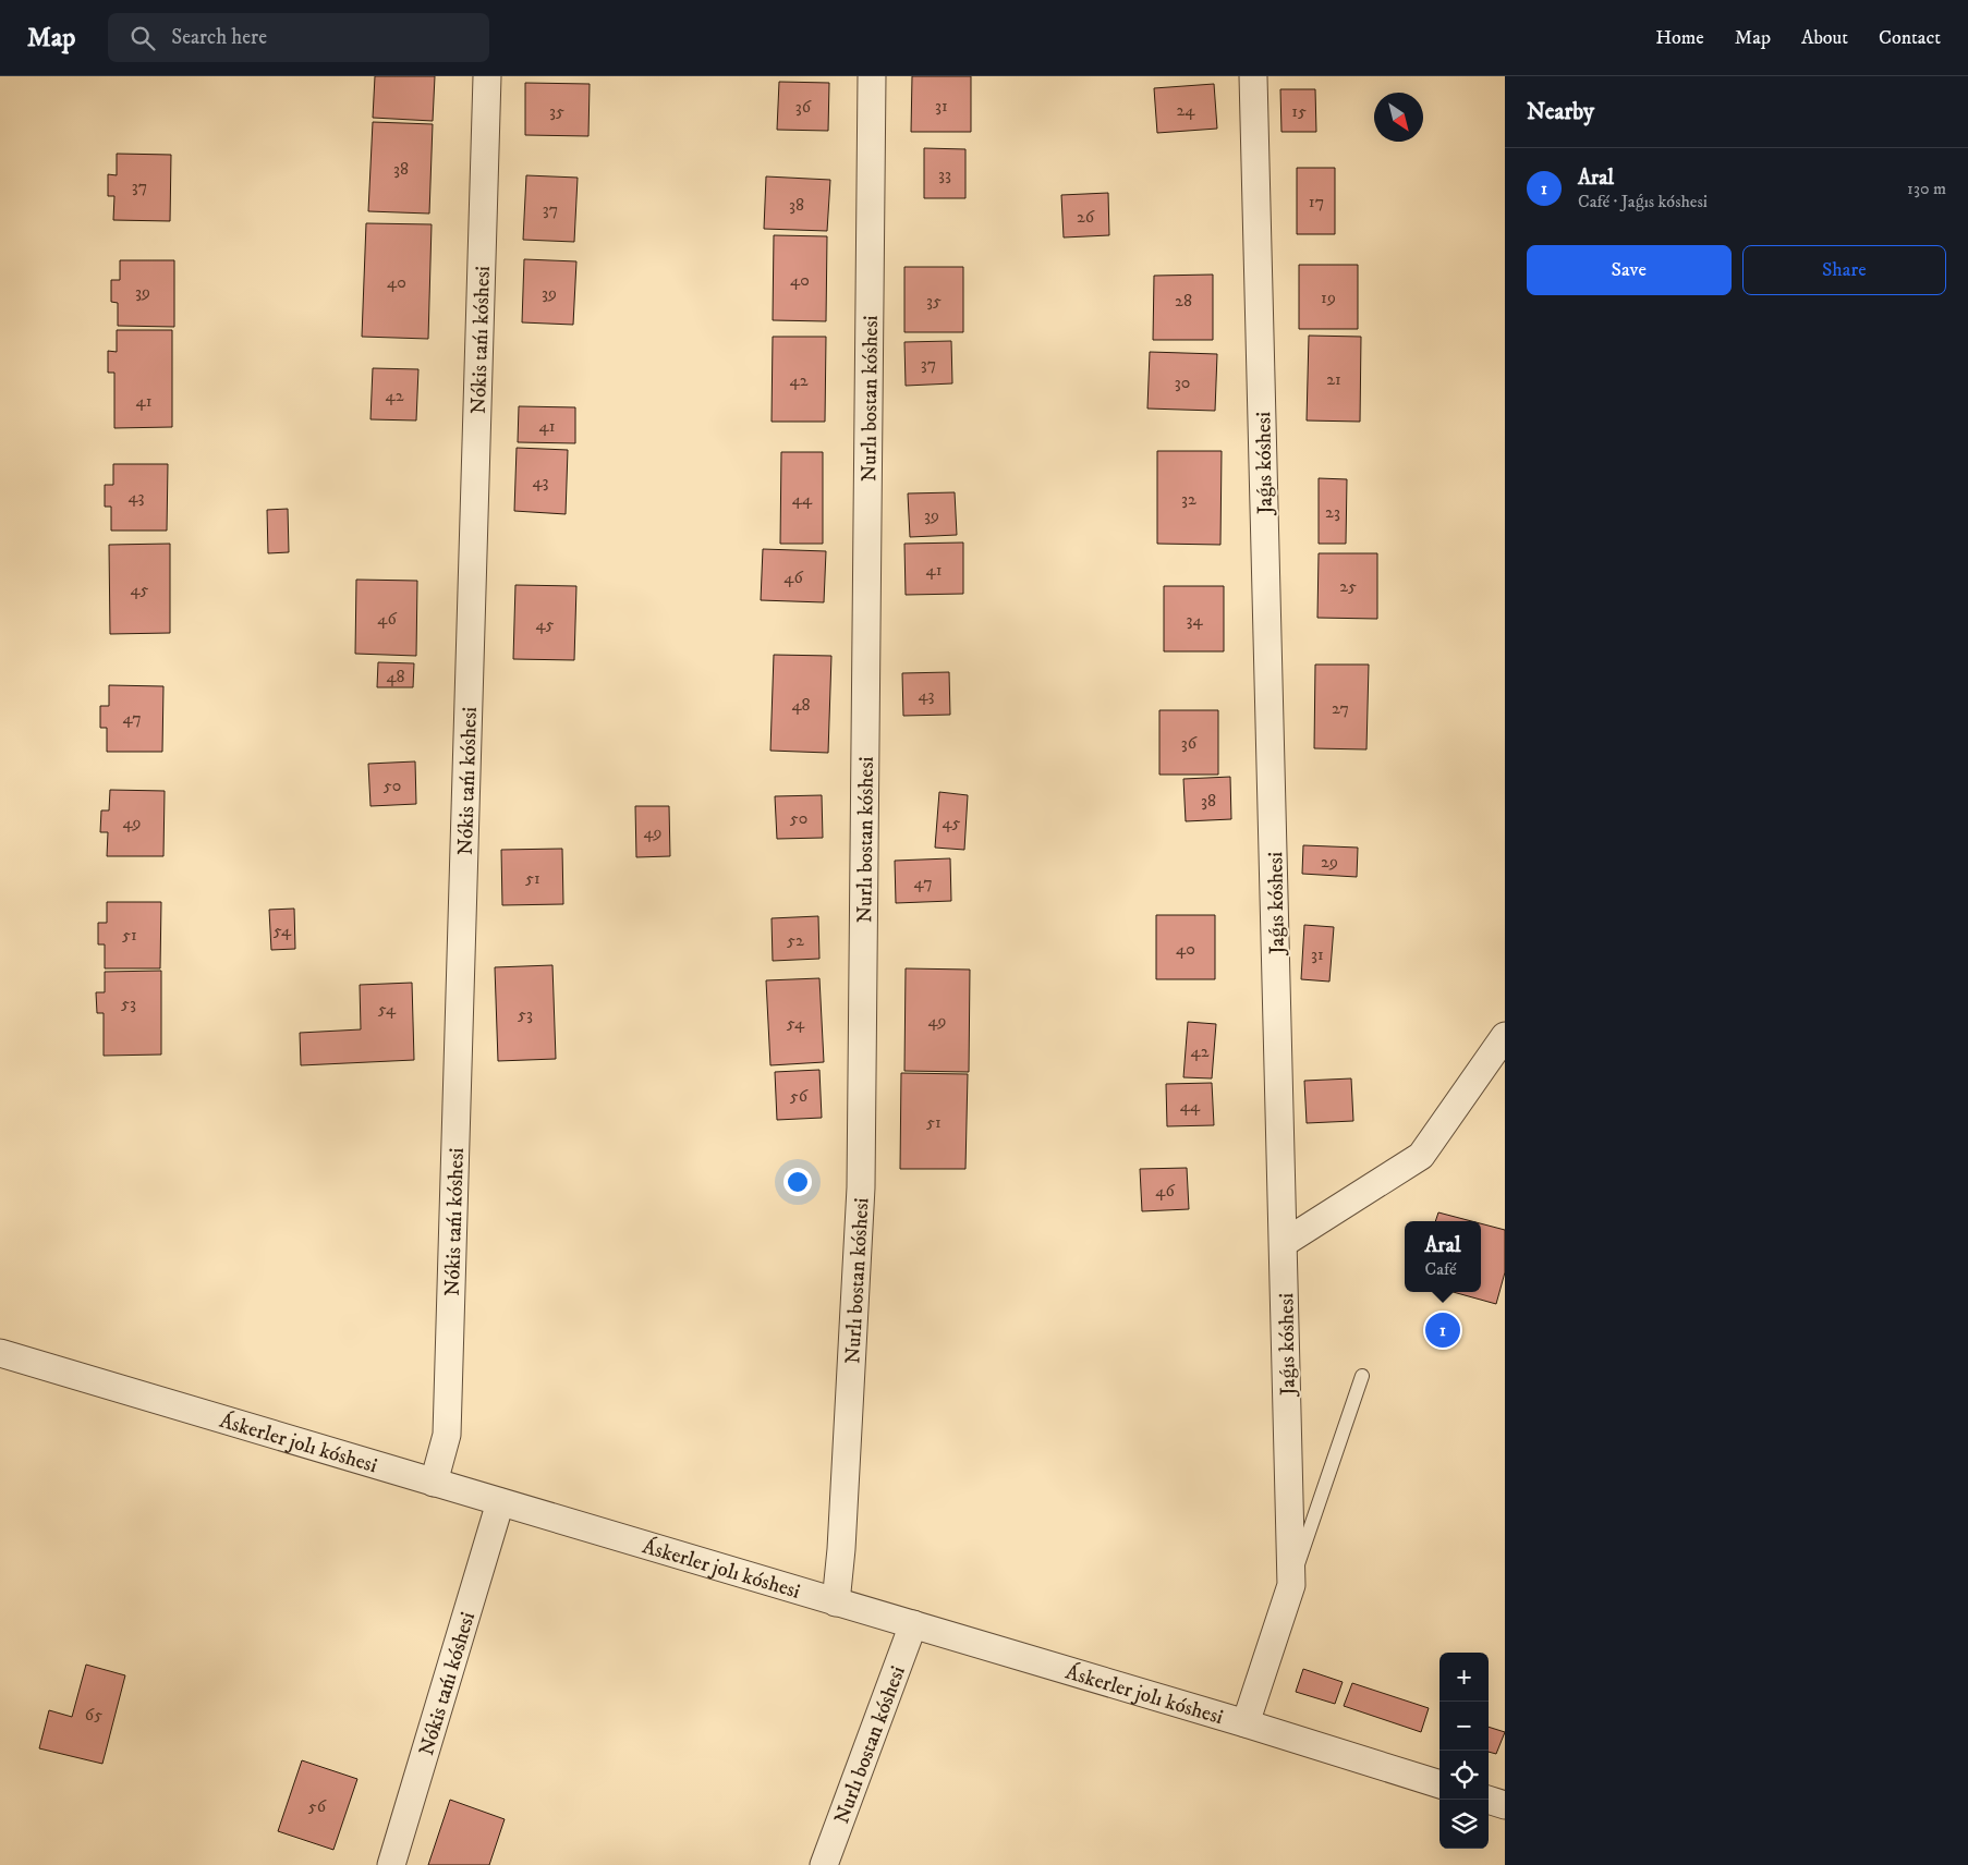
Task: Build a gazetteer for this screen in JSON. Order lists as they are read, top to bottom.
{
  "streets": {
    "street": [
      "Nókis tańı kóshesi",
      "Nurlı bostan kóshesi",
      "Jaǵıs kóshesi",
      "Áskerler jolı kóshesi"
    ]
  },
  "crossings": [
    ["Nókis tańı kóshesi", "Áskerler jolı kóshesi"],
    ["Nurlı bostan kóshesi", "Áskerler jolı kóshesi"],
    ["Jaǵıs kóshesi", "Áskerler jolı kóshesi"]
  ],
  "house_numbers": [
    "31",
    "36",
    "24",
    "35",
    "15",
    "38",
    "33",
    "37",
    "17",
    "38",
    "37",
    "26",
    "40",
    "40",
    "39",
    "39",
    "19",
    "35",
    "28",
    "37",
    "21",
    "42",
    "30",
    "42",
    "41",
    "41",
    "43",
    "43",
    "44",
    "32",
    "23",
    "39",
    "41",
    "46",
    "25",
    "45",
    "46",
    "34",
    "45",
    "48",
    "43",
    "48",
    "27",
    "47",
    "36",
    "50",
    "38",
    "50",
    "49",
    "45",
    "49",
    "29",
    "51",
    "47",
    "54",
    "51",
    "52",
    "40",
    "31",
    "53",
    "54",
    "53",
    "49",
    "54",
    "42",
    "56",
    "44",
    "51",
    "46",
    "65",
    "56"
  ],
  "north": "bottom right",
  "page": {
    "header": "Map",
    "search": "Search here",
    "nav": [
      "Home",
      "Map",
      "About",
      "Contact"
    ],
    "heading": "Nearby",
    "list": [
      {
        "mark": "1",
        "name": "Aral",
        "note": "Café · Jaǵıs kóshesi",
        "value": "130 m"
      }
    ],
    "buttons": ["Save", "Share"],
    "popup": ["Aral", "Café"],
    "pins": "1",
    "map_buttons": ["+", "−"]
  }
}
